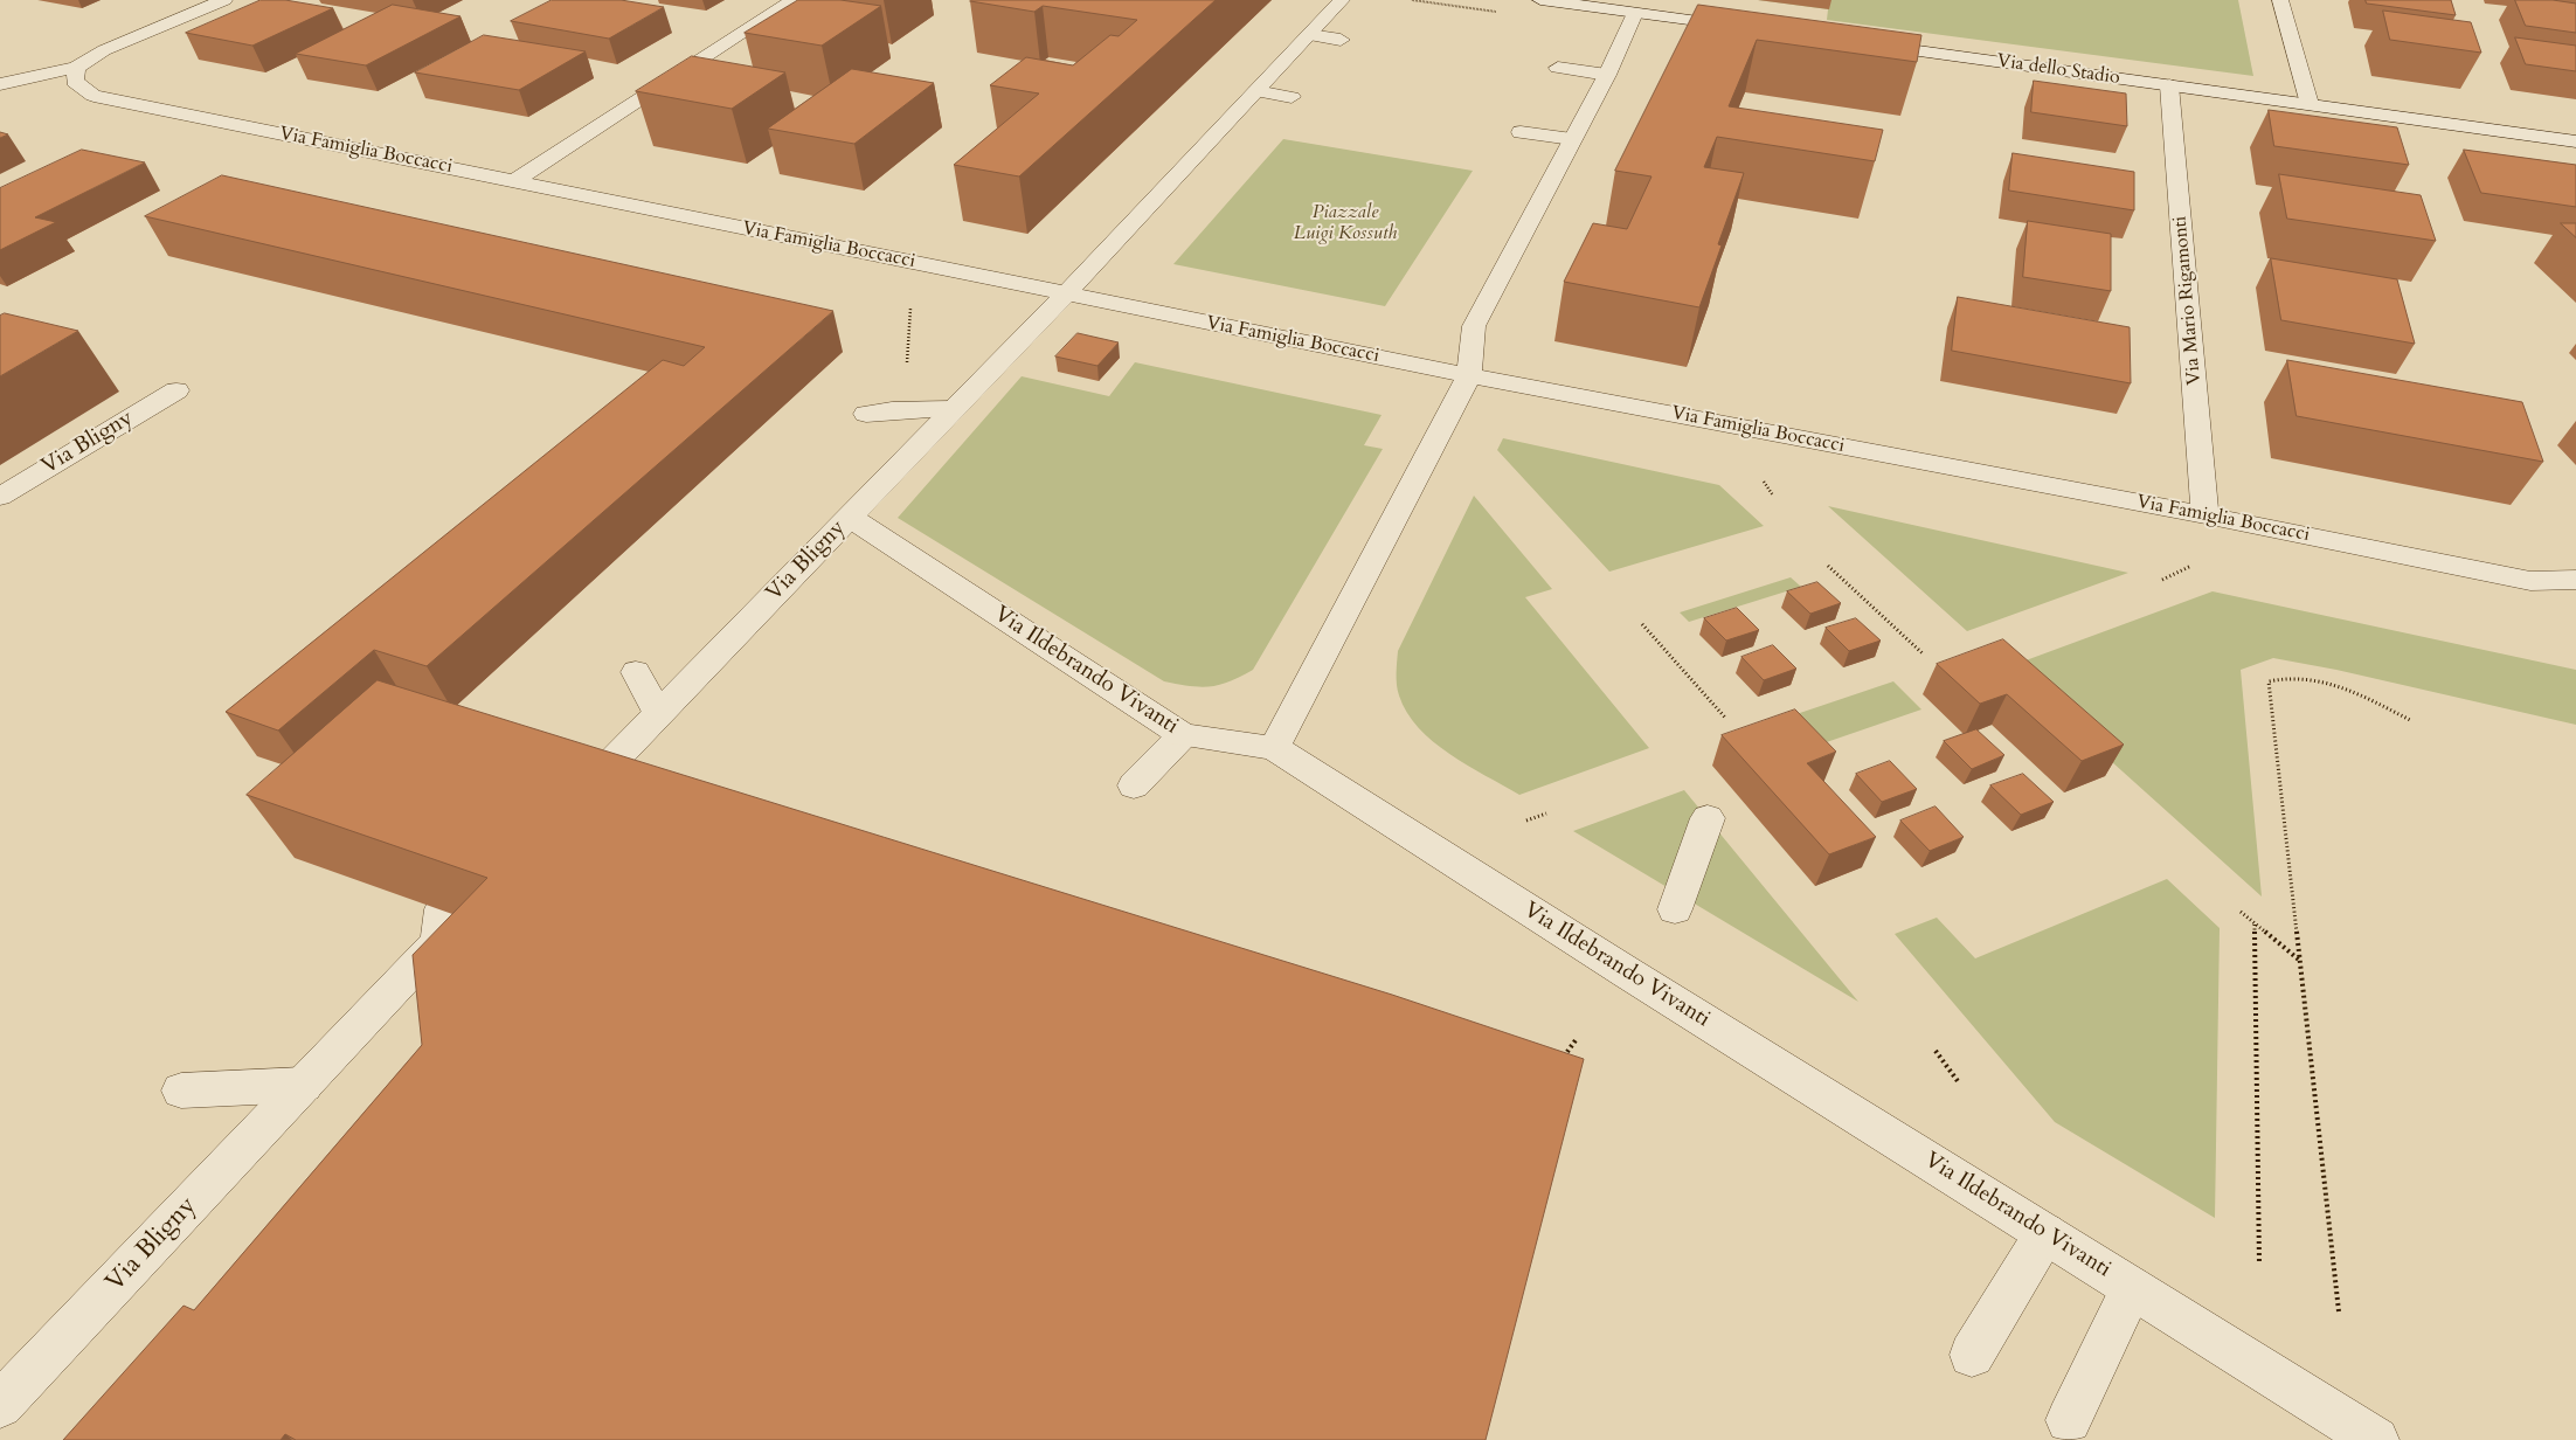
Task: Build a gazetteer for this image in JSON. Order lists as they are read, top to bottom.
{
  "streets": {
    "street": [
      "Via dello Stadio",
      "Via Famiglia Boccacci",
      "Via Mario Rigamonti",
      "Via Bligny",
      "Via Ildebrando Vivanti"
    ]
  },
  "crossings": [
    ["Via dello Stadio", "Via Mario Rigamonti"],
    ["Via Famiglia Boccacci", "Via Mario Rigamonti"],
    ["Via Famiglia Boccacci", "Via Bligny"],
    ["Via Bligny", "Via Ildebrando Vivanti"]
  ],
  "parks": ["Piazzale Luigi Kossuth"]
}
